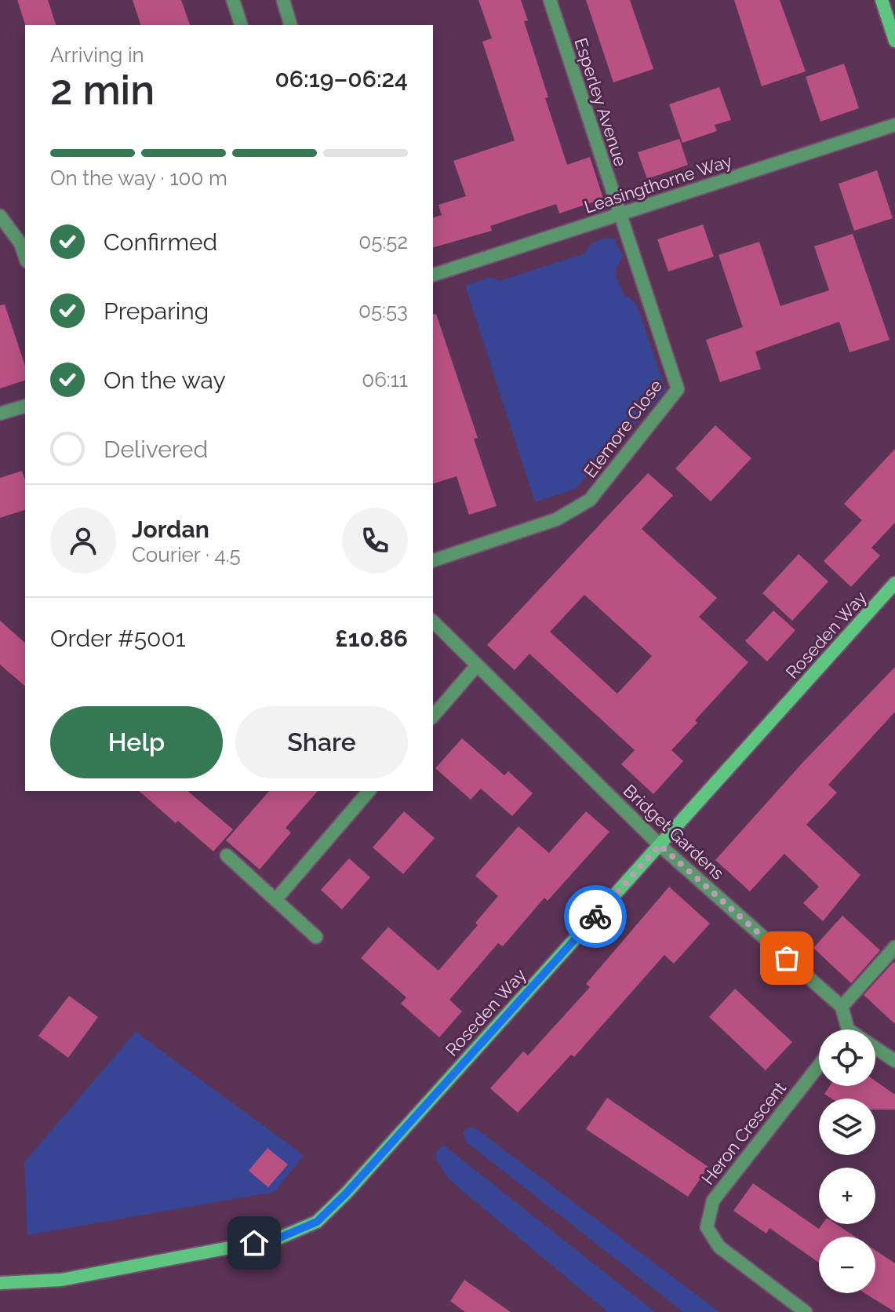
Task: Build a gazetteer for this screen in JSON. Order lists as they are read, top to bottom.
{
  "streets": {
    "street": [
      "Esperley Avenue",
      "Leasingthorne Way",
      "Elemore Close",
      "Roseden Way",
      "Bridget Gardens",
      "Heron Crescent"
    ]
  },
  "crossings": [
    ["Esperley Avenue", "Leasingthorne Way"],
    ["Esperley Avenue", "Elemore Close"],
    ["Leasingthorne Way", "Elemore Close"],
    ["Roseden Way", "Bridget Gardens"]
  ],
  "page": {
    "heading": ["2 min", "Arriving in", "06:19–06:24"],
    "panel": [
      "Jordan",
      "Courier · 4.5",
      "Order #5001",
      "£10.86"
    ],
    "bar": "On the way · 100 m",
    "list": [
      ["Confirmed", "05:52"],
      ["Preparing", "05:53"],
      ["On the way", "06:11"],
      "Delivered"
    ],
    "buttons": ["Help", "Share"],
    "map_buttons": ["+", "−"]
  }
}
